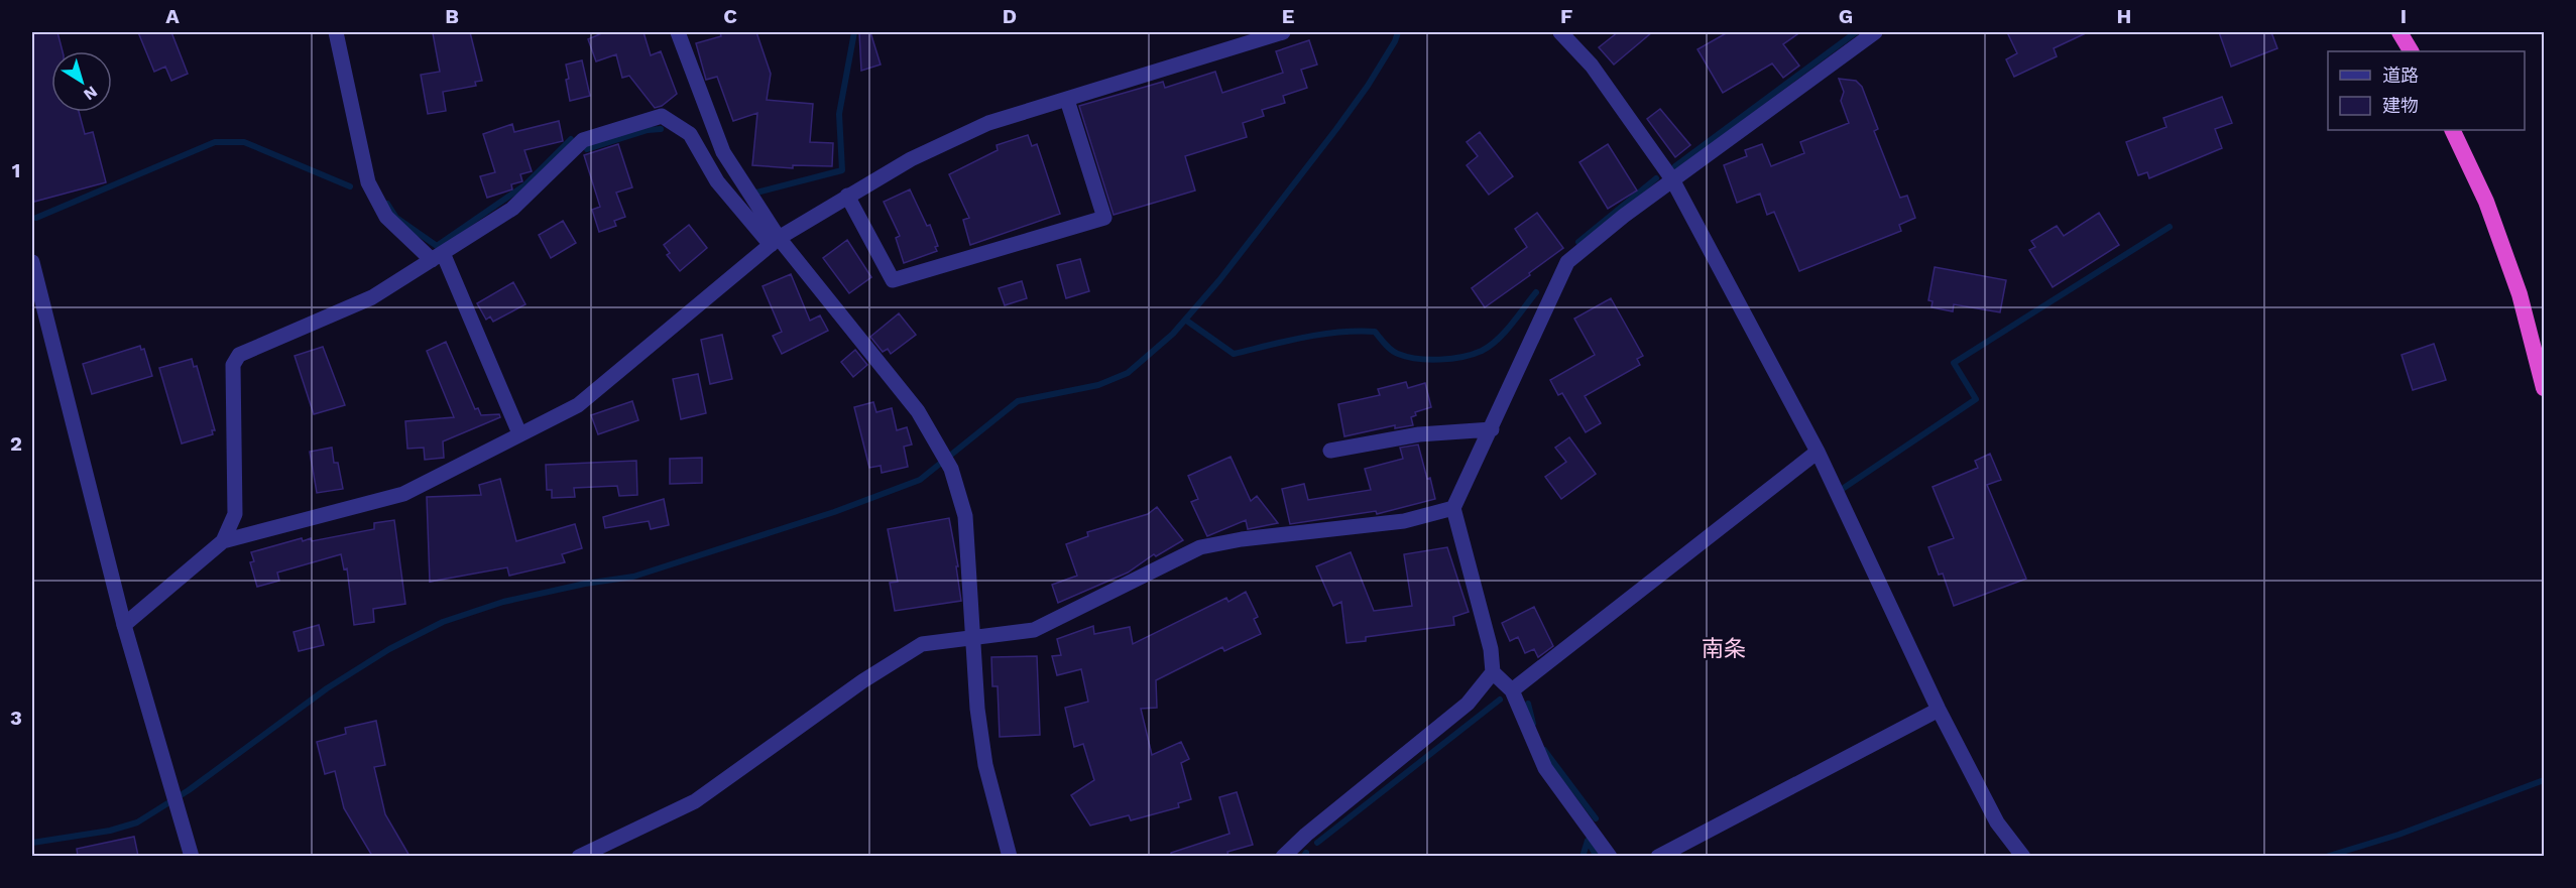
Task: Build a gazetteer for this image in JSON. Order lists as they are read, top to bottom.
{
  "districts": ["南条"],
  "legend": ["道路", "建物"],
  "north": "bottom right",
  "grid": {
    "columns": [
      "A",
      "B",
      "C",
      "D",
      "E",
      "F",
      "G",
      "H",
      "I"
    ],
    "rows": ["1", "2", "3"]
  }
}
